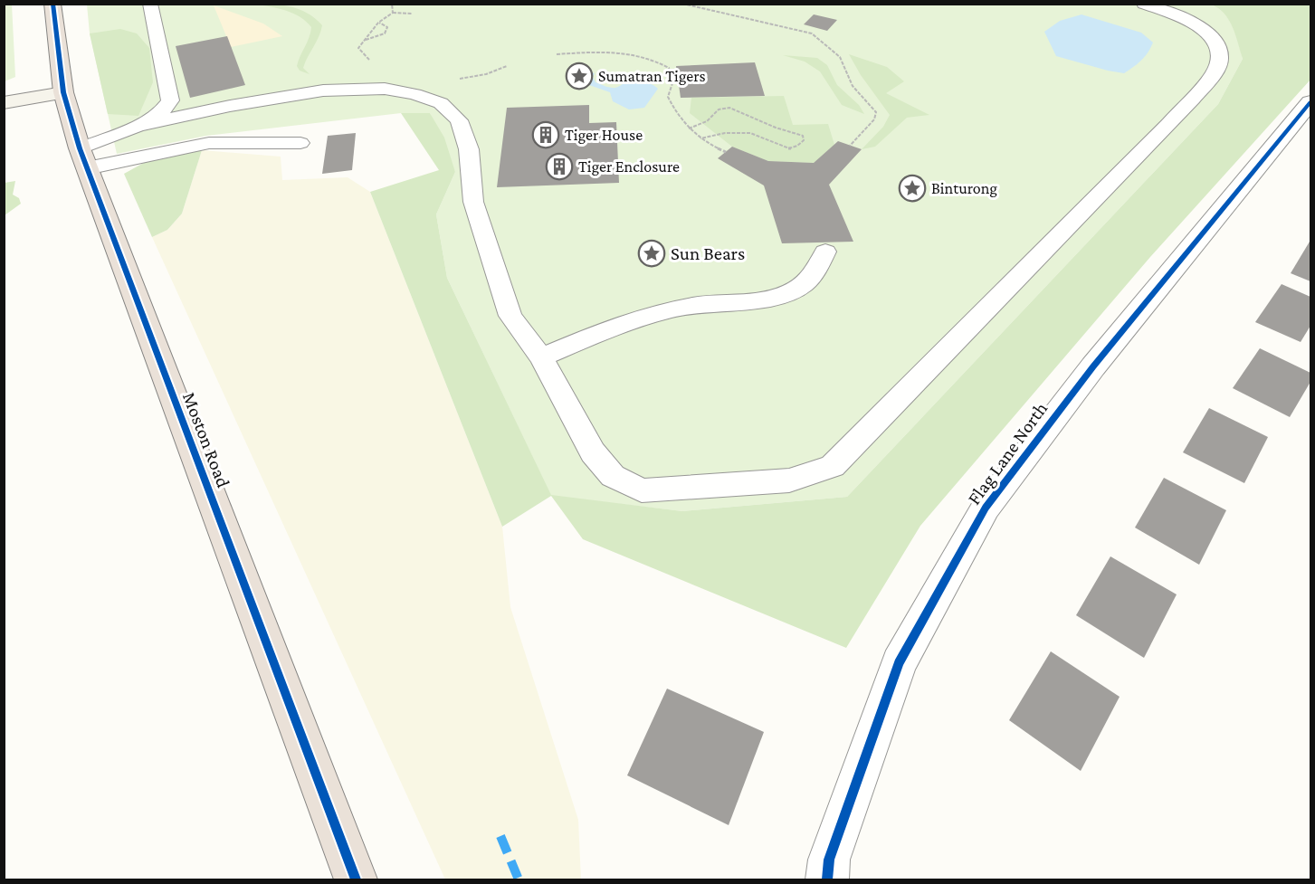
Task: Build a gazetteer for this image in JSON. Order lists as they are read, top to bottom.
{
  "streets": {
    "highway": ["Moston Road"],
    "street": ["Flag Lane North"]
  },
  "places": {
    "place": ["Sumatran Tigers", "Binturong", "Sun Bears"],
    "building": ["Tiger House", "Tiger Enclosure"]
  }
}
